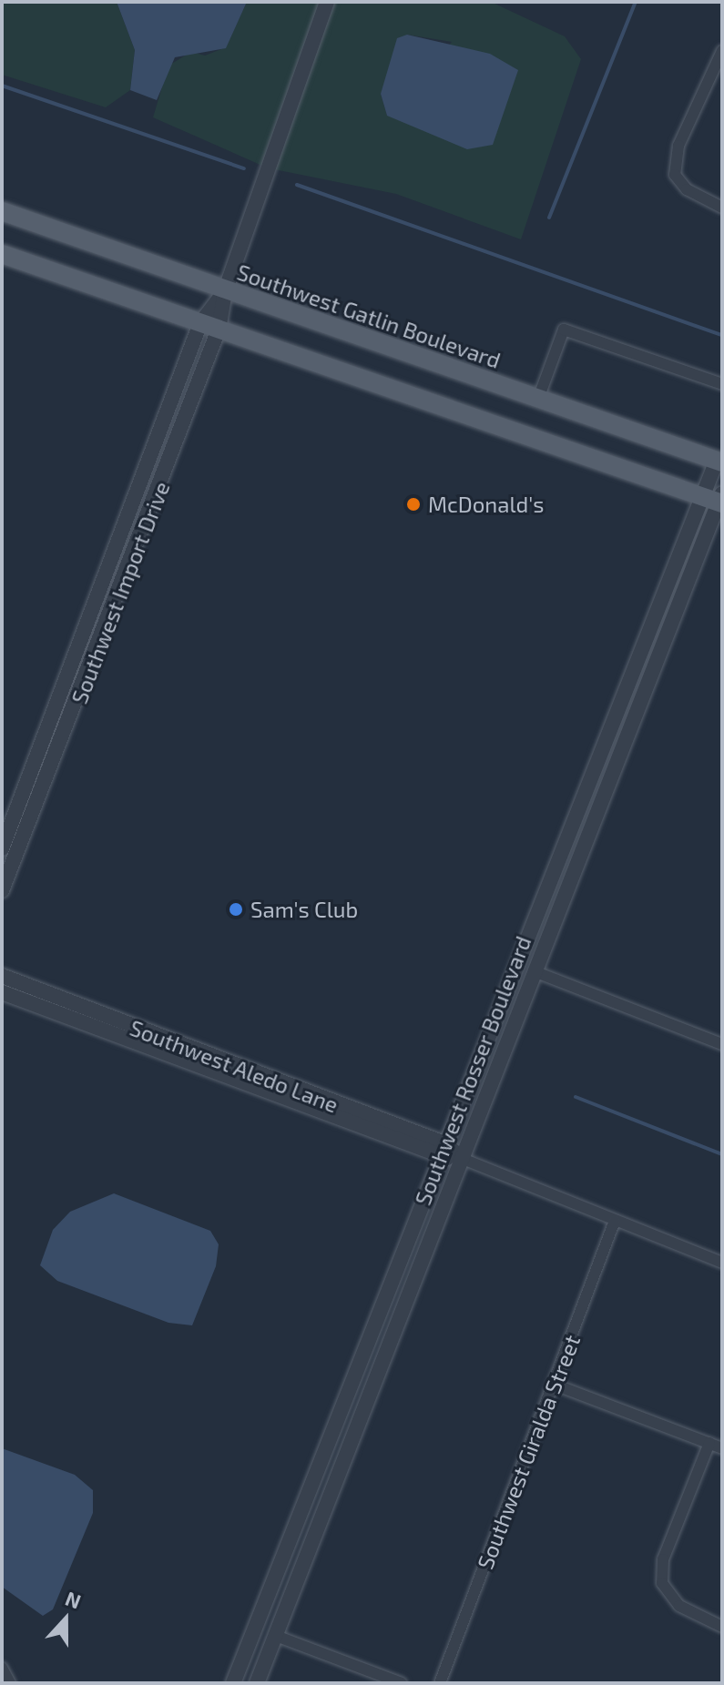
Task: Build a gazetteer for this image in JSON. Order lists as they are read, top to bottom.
{
  "streets": {
    "main road": ["Southwest Gatlin Boulevard"],
    "street": [
      "Southwest Import Drive",
      "Southwest Aledo Lane",
      "Southwest Rosser Boulevard",
      "Southwest Giralda Street"
    ]
  },
  "crossings": [
    ["Southwest Gatlin Boulevard", "Southwest Import Drive"],
    ["Southwest Gatlin Boulevard", "Southwest Rosser Boulevard"],
    ["Southwest Aledo Lane", "Southwest Rosser Boulevard"],
    ["Southwest Aledo Lane", "Southwest Giralda Street"]
  ],
  "places": ["McDonald's", "Sam's Club"],
  "north": "top"
}
